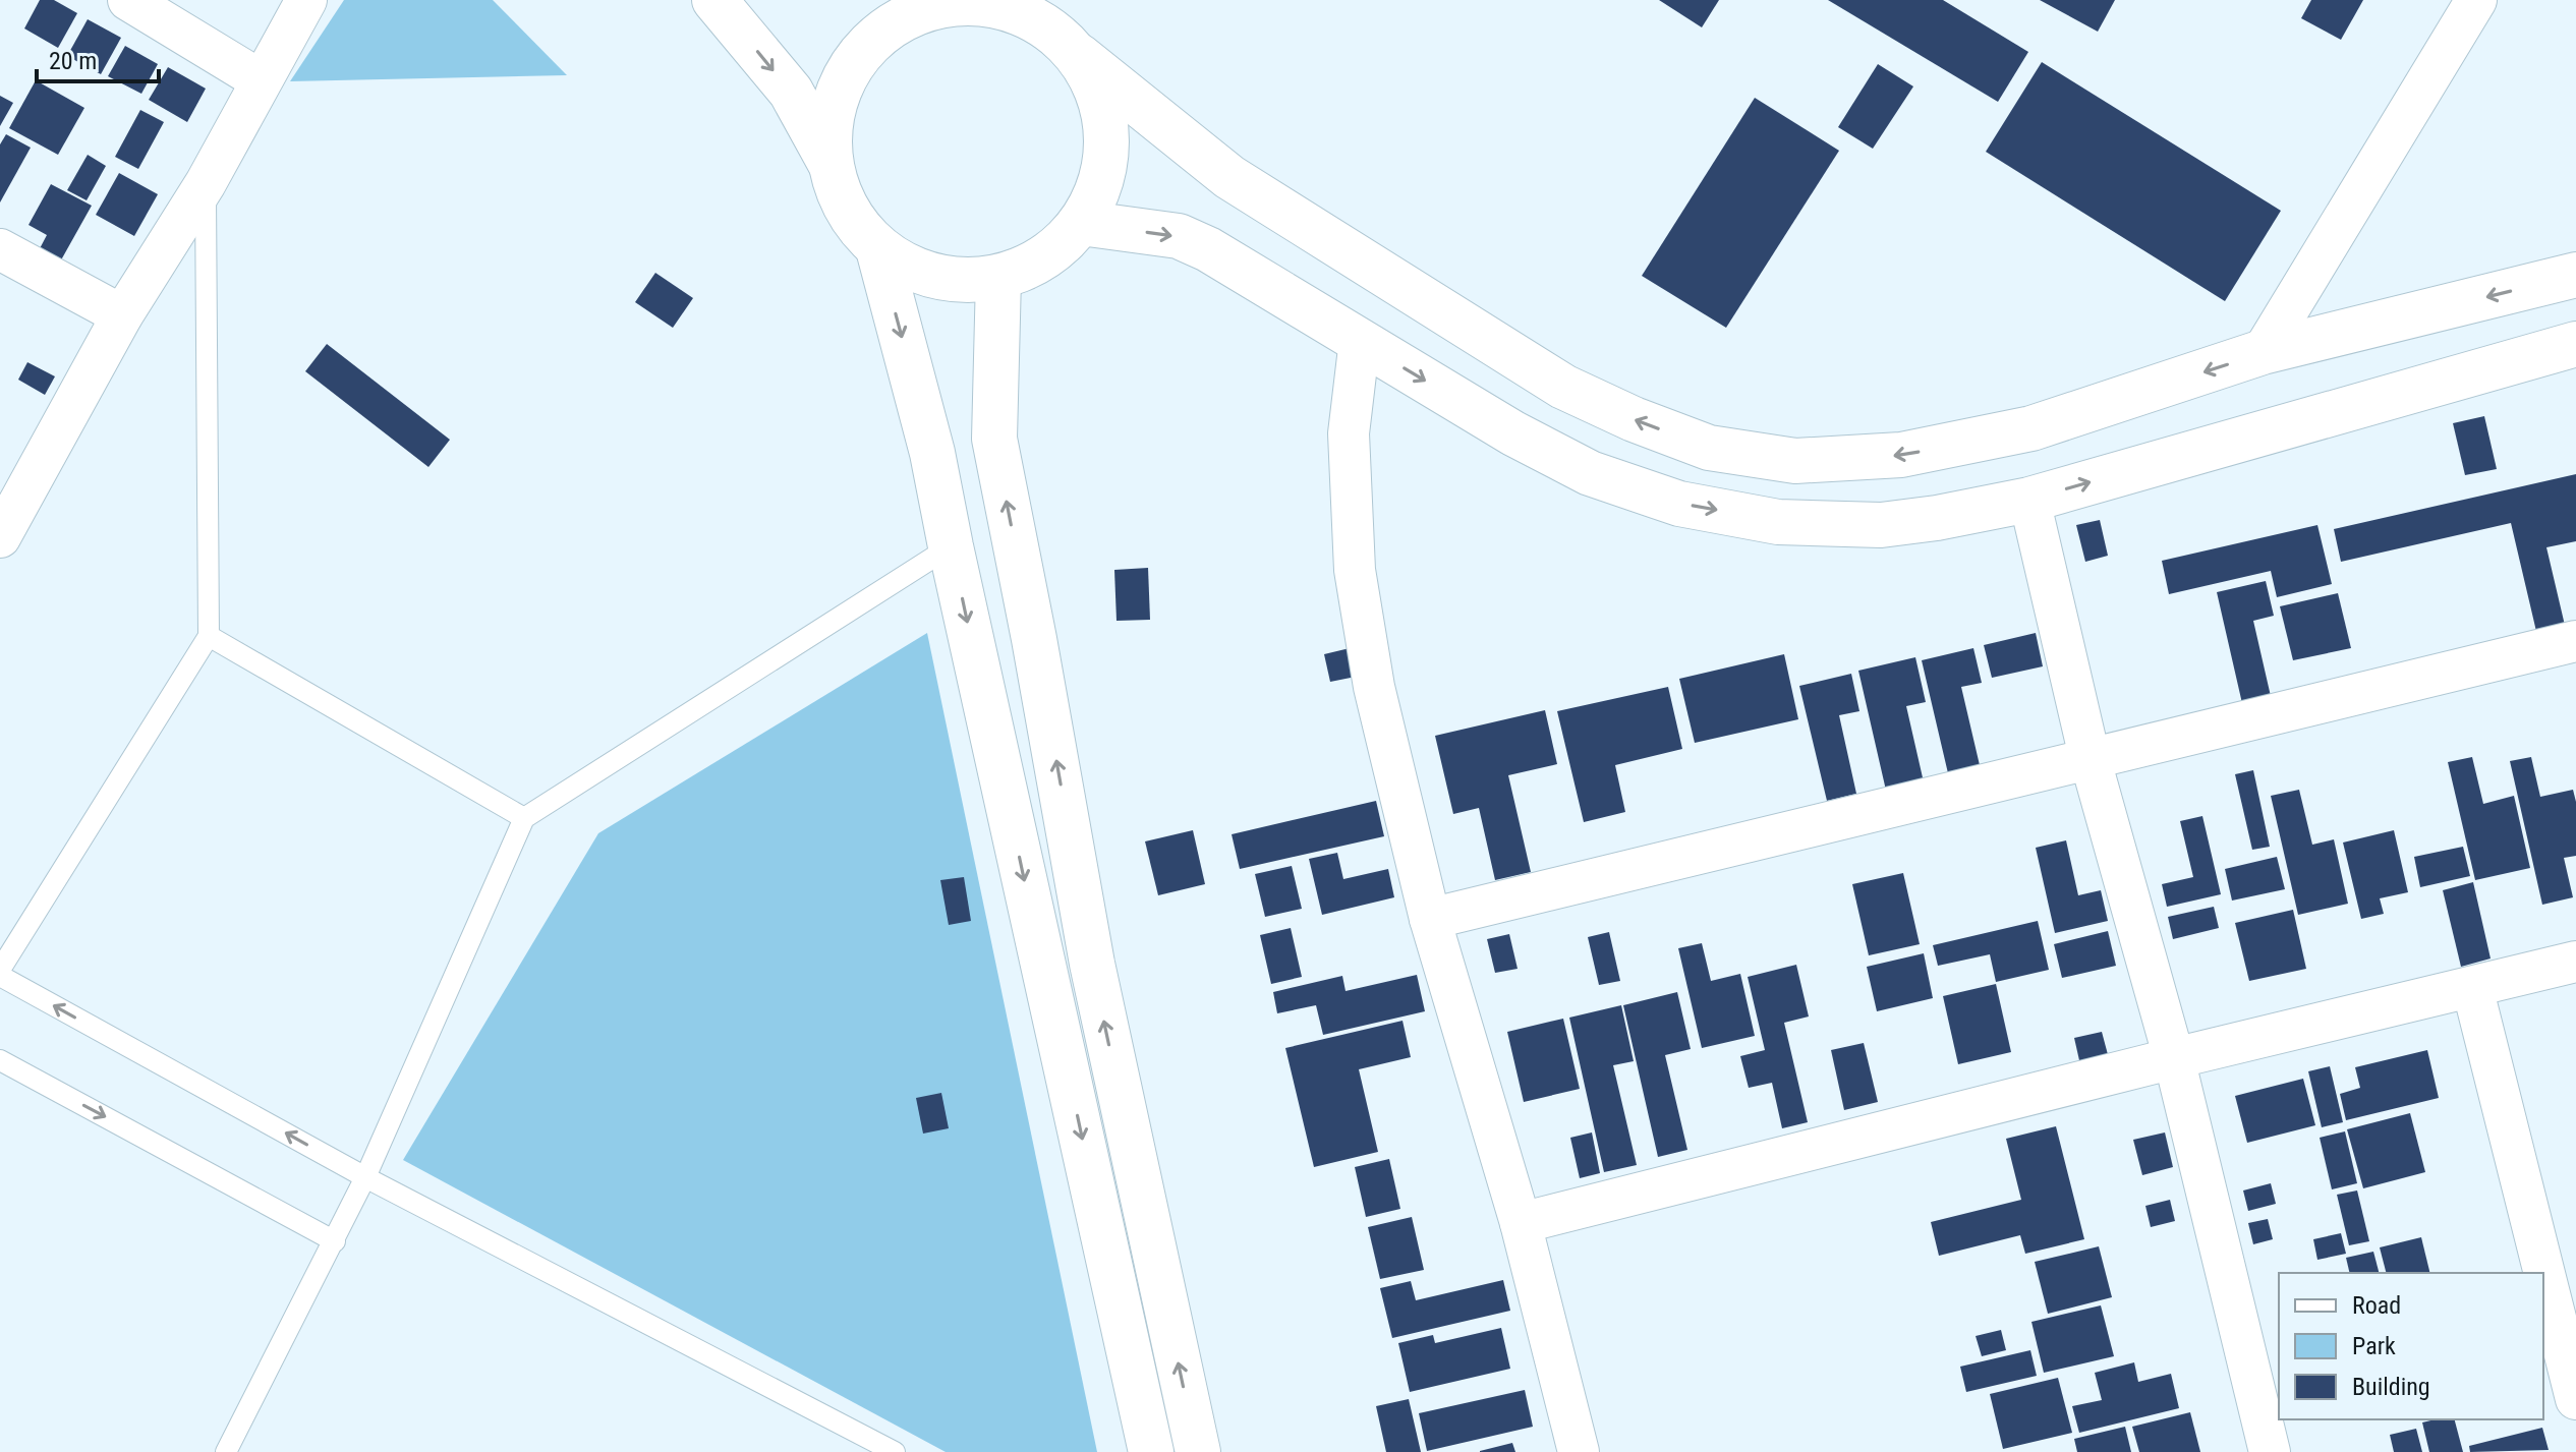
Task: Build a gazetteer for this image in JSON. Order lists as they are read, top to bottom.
{
  "legend": ["Road", "Park", "Building"],
  "scale_bar": "20 m"
}
